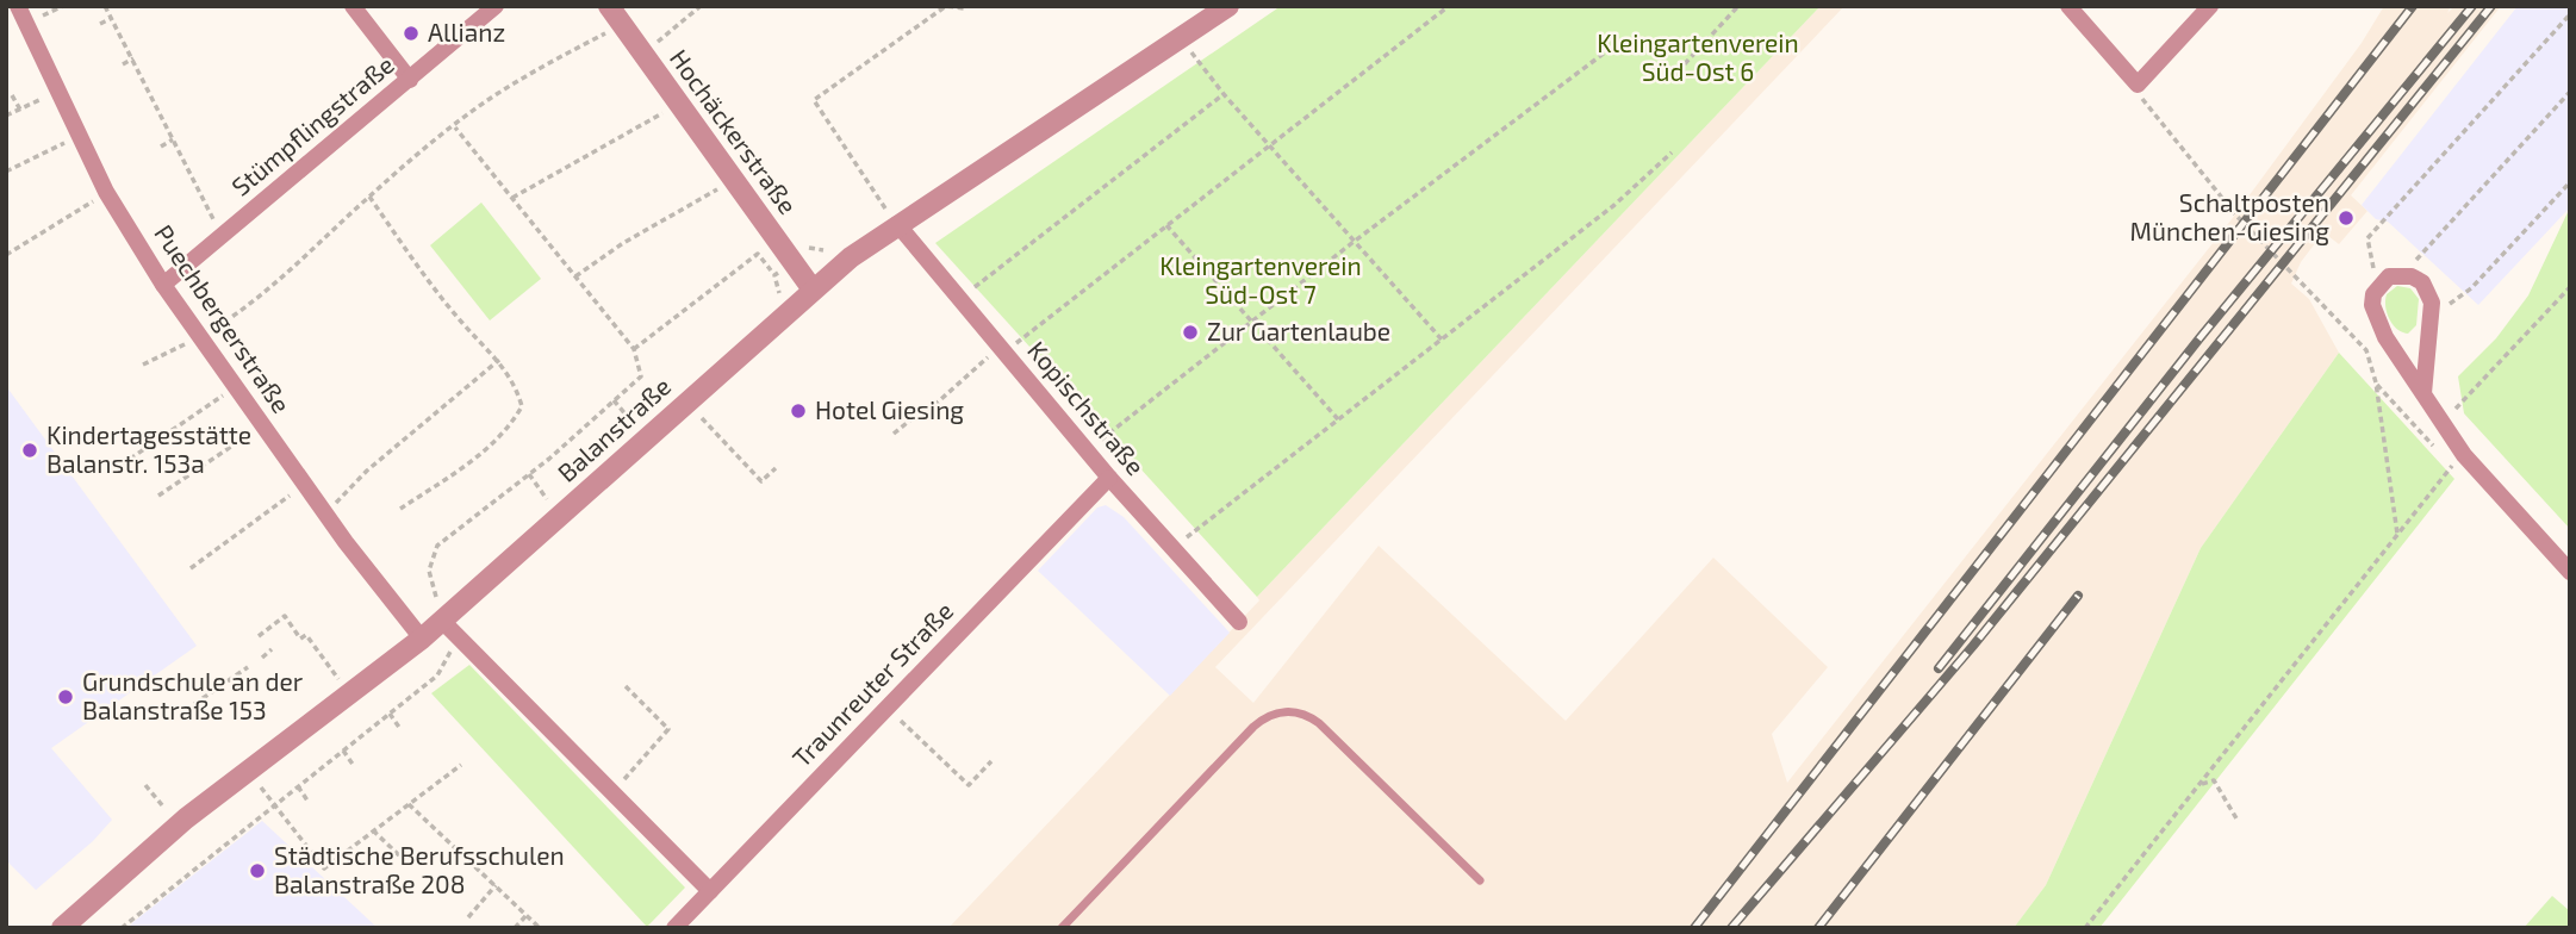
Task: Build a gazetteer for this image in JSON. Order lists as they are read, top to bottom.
{
  "streets": {
    "street": [
      "Stümpflingstraße",
      "Hochäckerstraße",
      "Puechbergerstraße",
      "Kopischstraße",
      "Balanstraße",
      "Traunreuter Straße"
    ]
  },
  "crossings": [
    ["Stümpflingstraße", "Puechbergerstraße"],
    ["Hochäckerstraße", "Balanstraße"],
    ["Puechbergerstraße", "Balanstraße"],
    ["Kopischstraße", "Balanstraße"],
    ["Kopischstraße", "Traunreuter Straße"]
  ],
  "parks": ["Kleingartenverein Süd-Ost 6", "Kleingartenverein Süd-Ost 7"],
  "places": [
    "Allianz",
    "Schaltposten München-Giesing",
    "Zur Gartenlaube",
    "Hotel Giesing",
    "Kindertagesstätte Balanstr. 153a",
    "Grundschule an der Balanstraße 153",
    "Städtische Berufsschulen Balanstraße 208"
  ]
}
